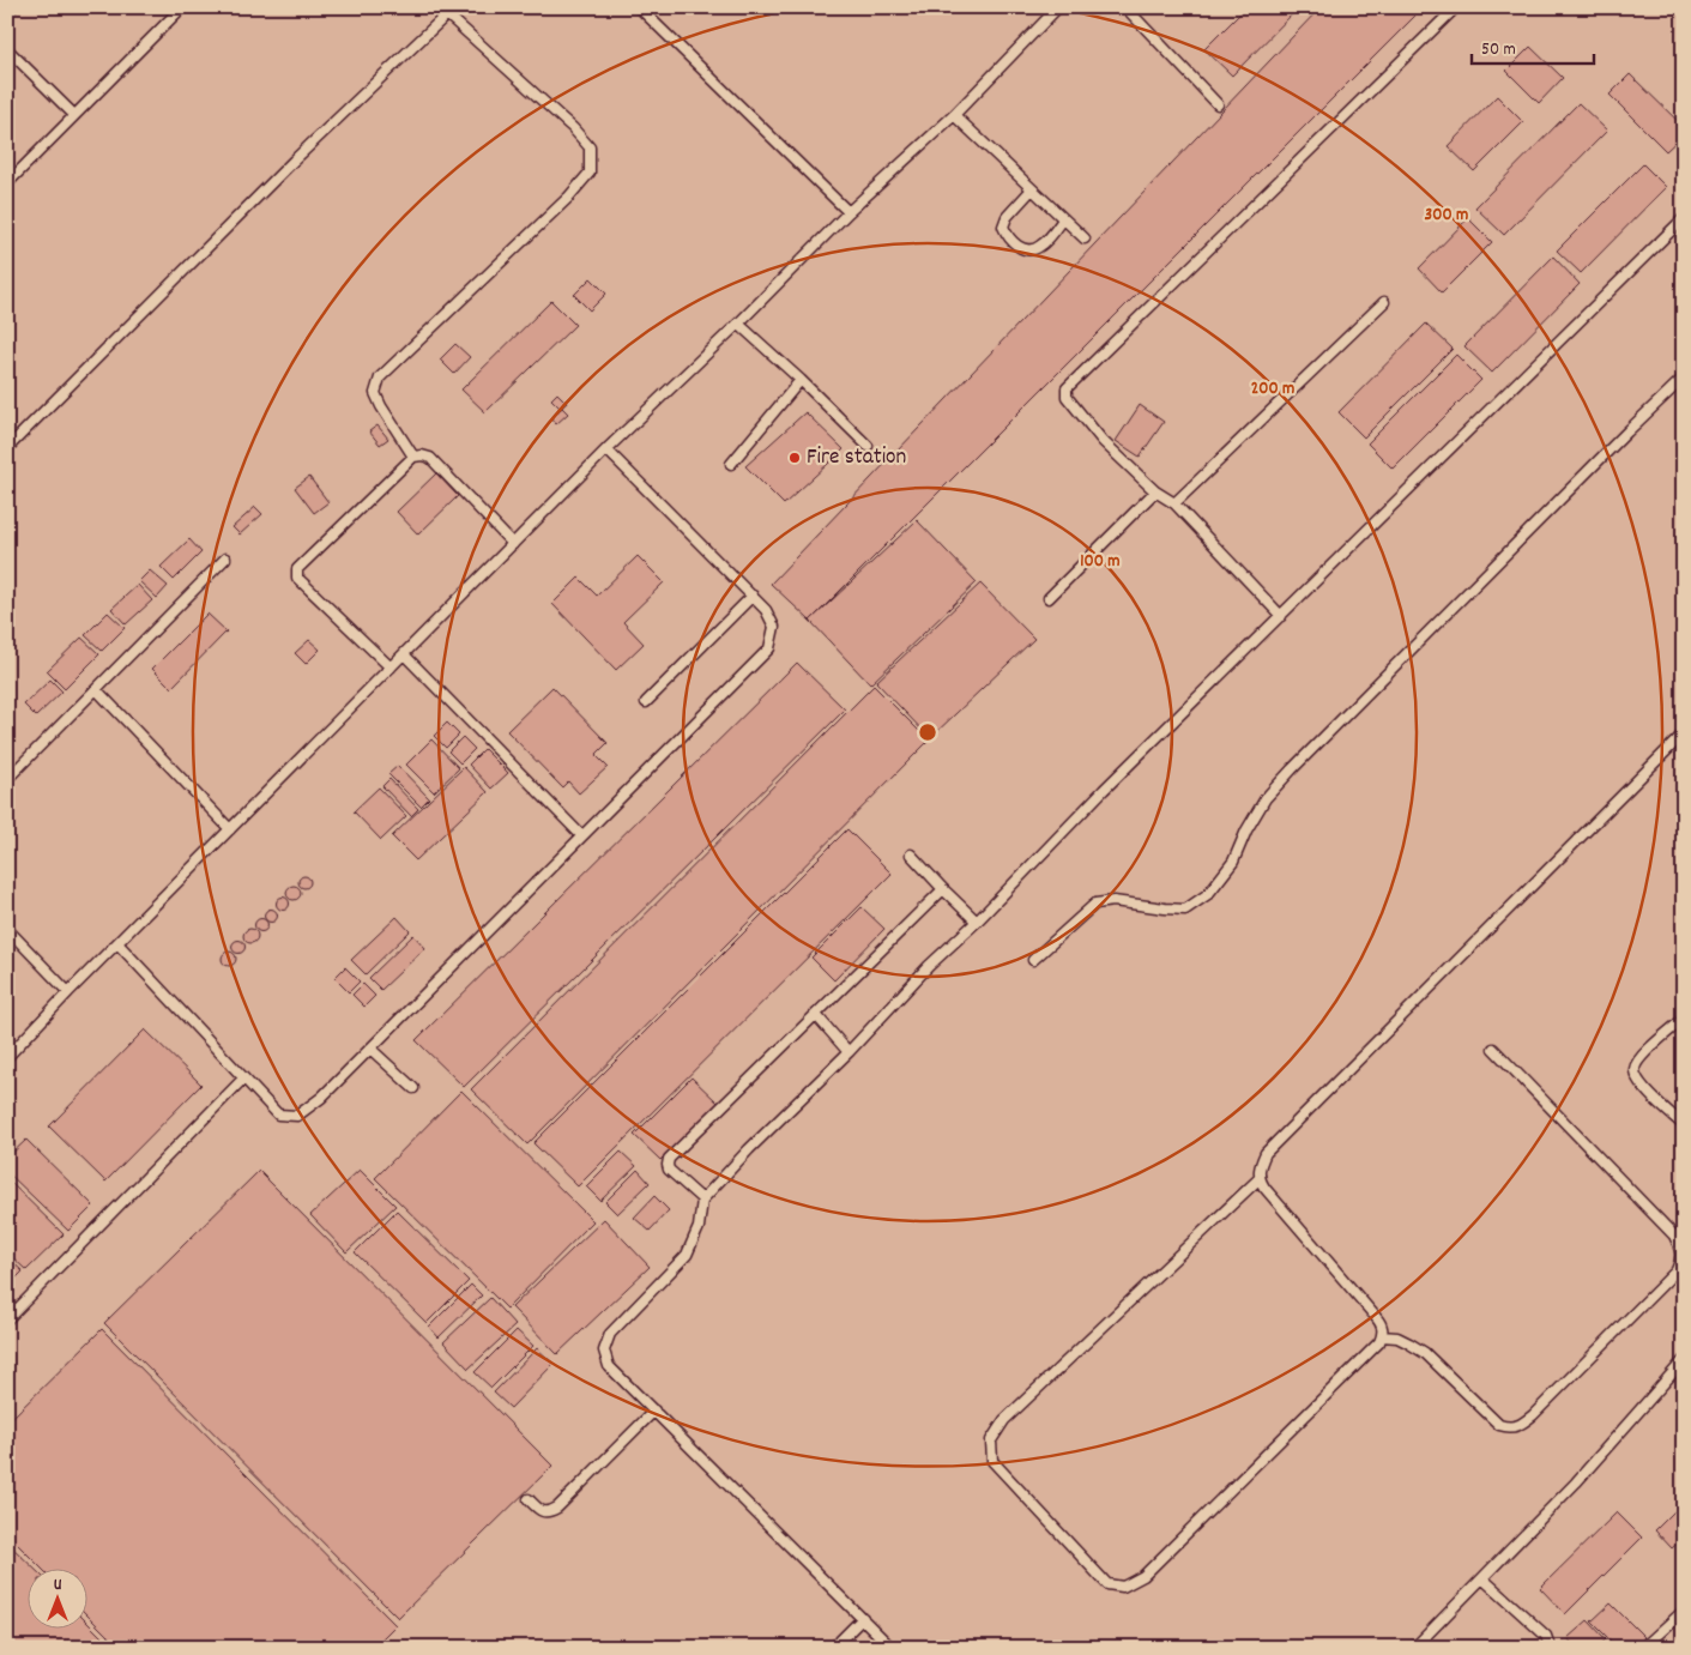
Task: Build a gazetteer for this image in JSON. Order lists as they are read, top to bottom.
{
  "places": ["Fire station"],
  "scale_bar": "50 m",
  "north": "top",
  "rings": ["300 m", "200 m", "100 m"]
}
